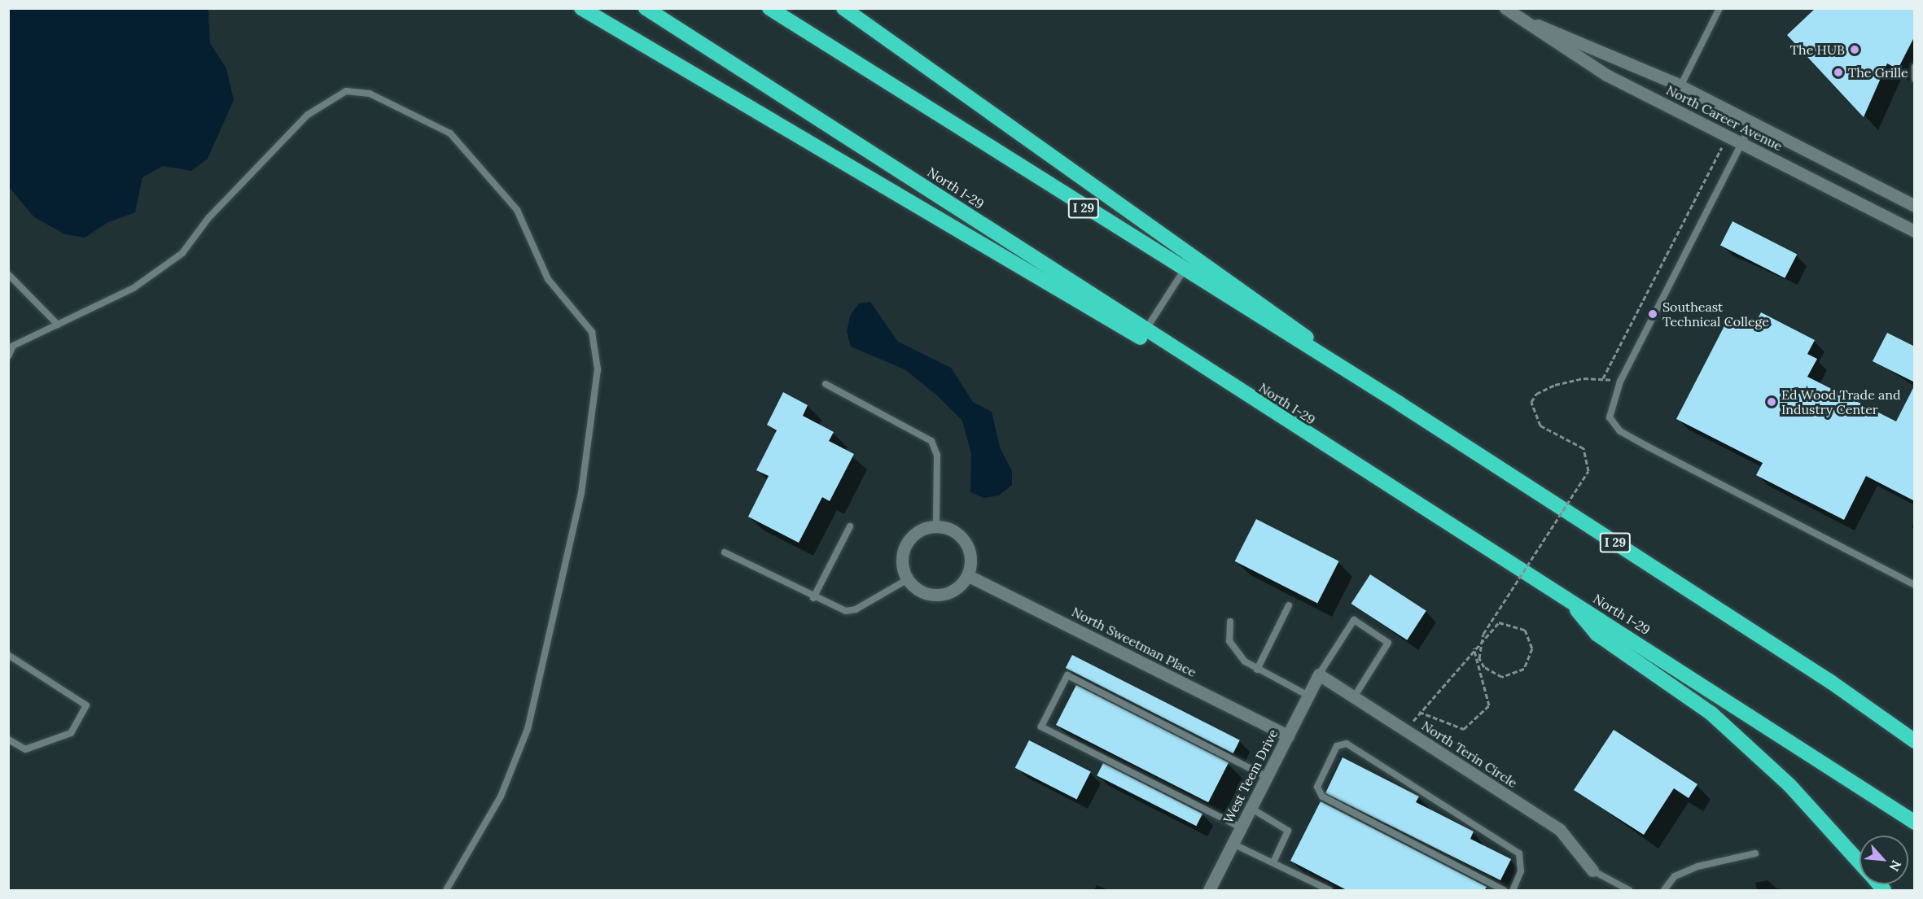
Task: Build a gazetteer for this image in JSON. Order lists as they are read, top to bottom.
{
  "streets": {
    "highway": ["North I-29", "I 29"],
    "street": [
      "North Career Avenue",
      "North Sweetman Place",
      "North Terin Circle",
      "West Teem Drive"
    ]
  },
  "crossings": [
    ["North Sweetman Place", "West Teem Drive"],
    ["North Terin Circle", "West Teem Drive"]
  ],
  "places": [
    "The HUB",
    "The Grille",
    "Southeast Technical College",
    "Ed Wood Trade and Industry Center"
  ],
  "north": "bottom right"
}
